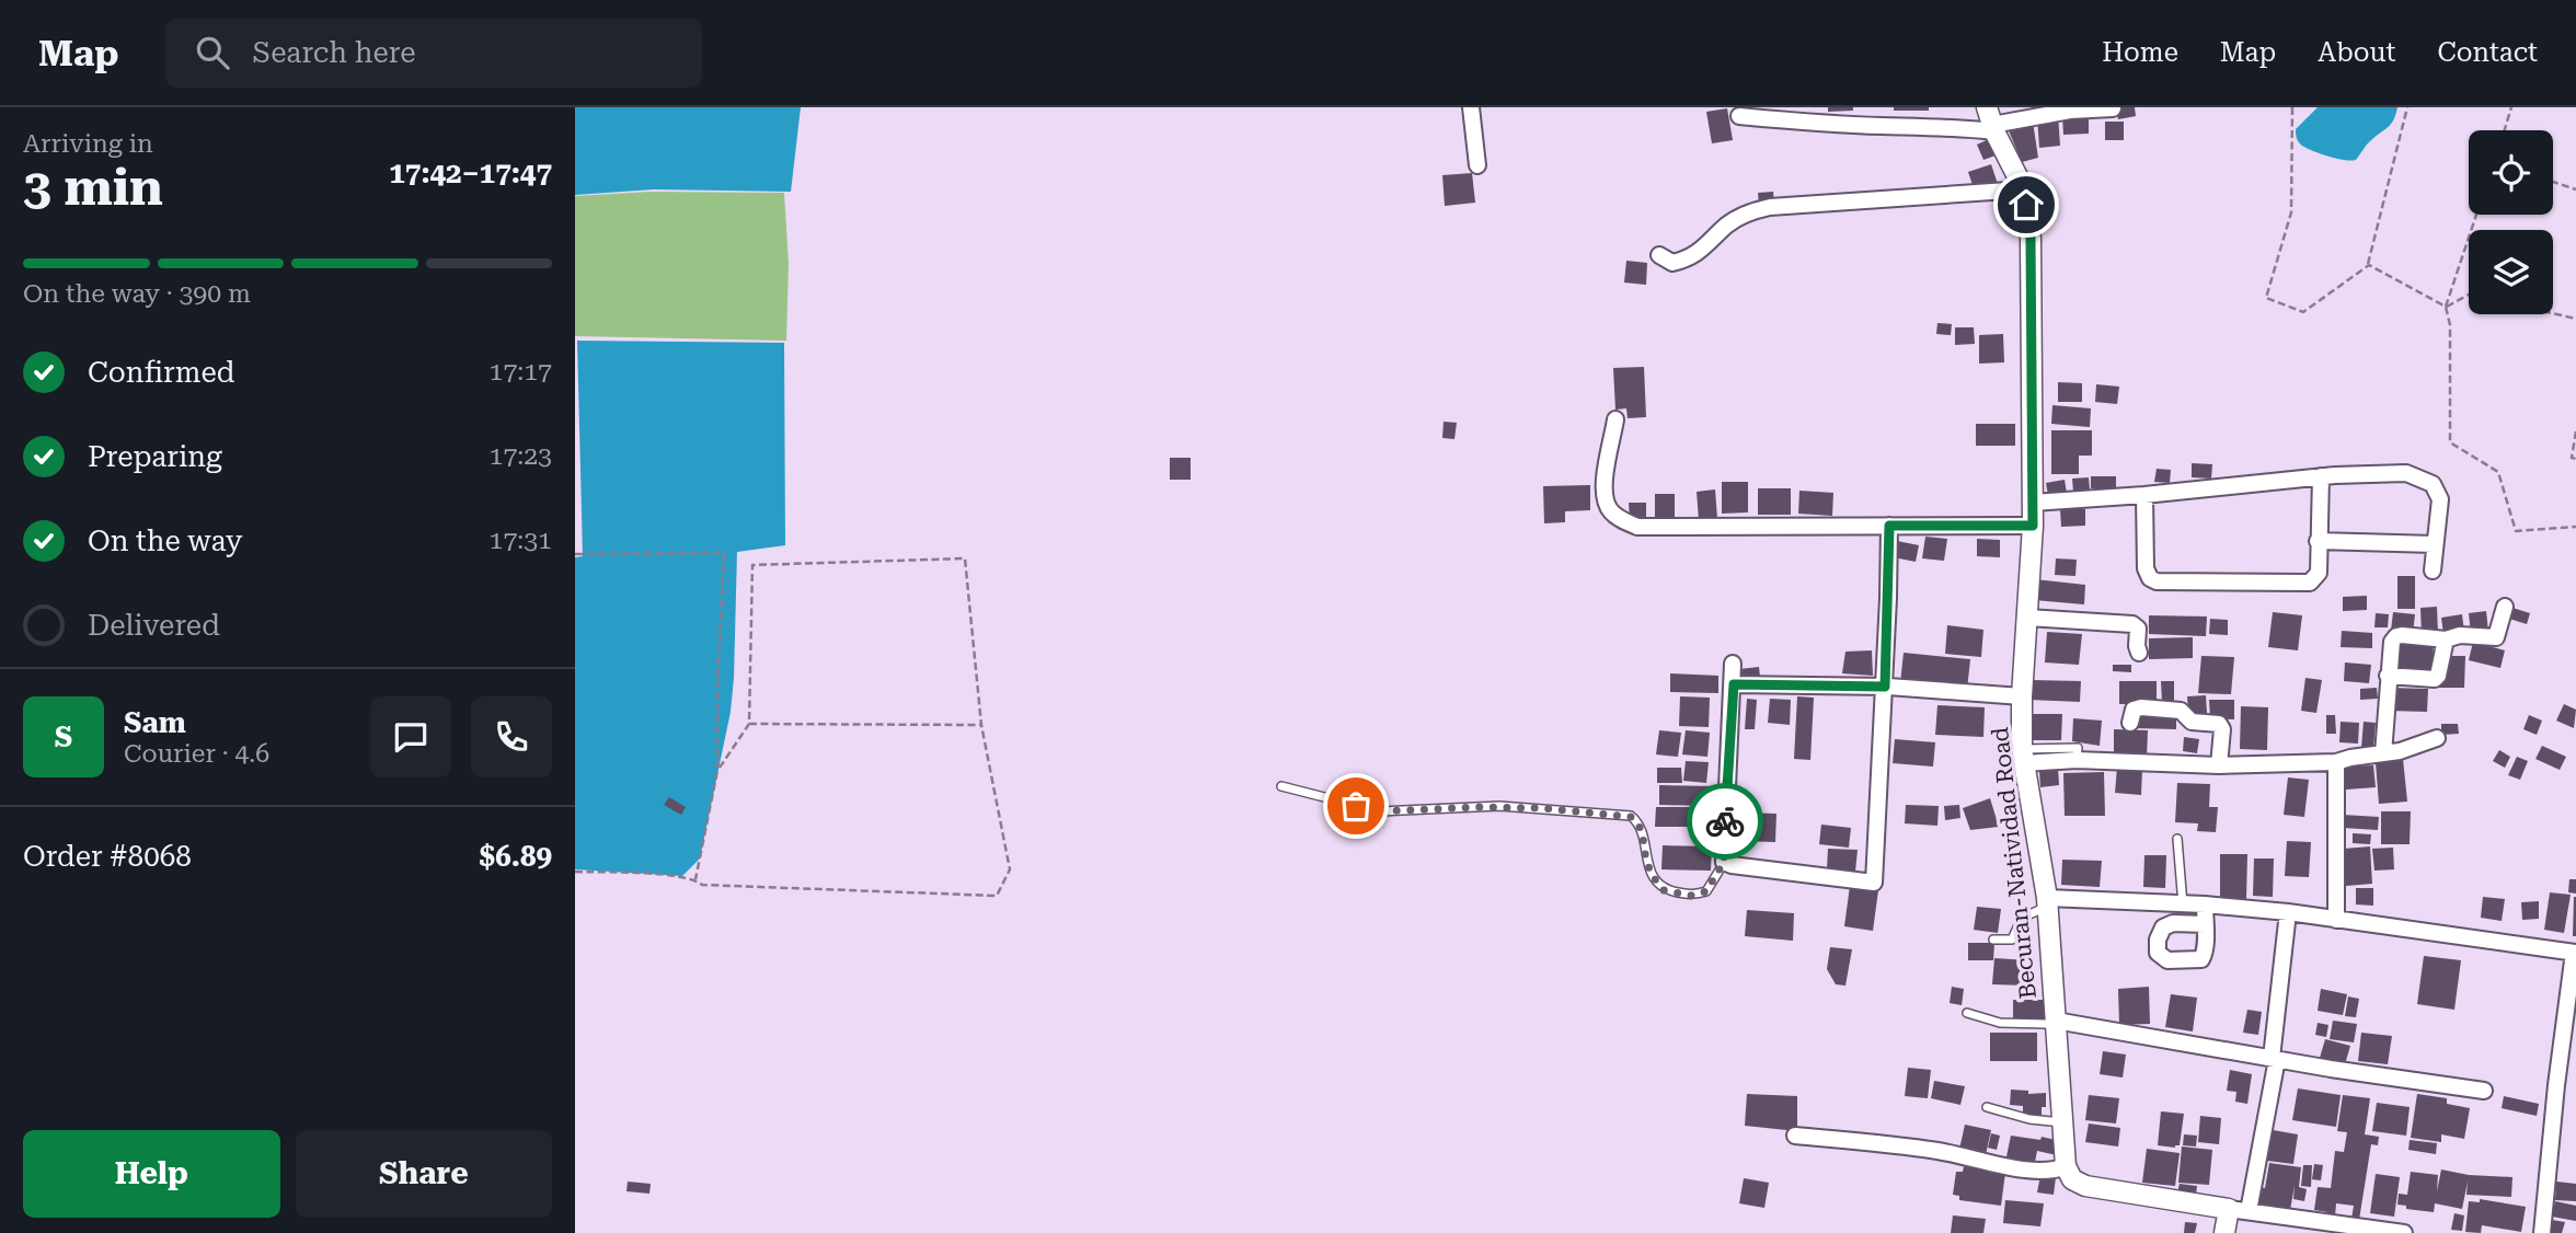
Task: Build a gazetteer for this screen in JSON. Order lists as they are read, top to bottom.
{
  "streets": {
    "street": ["Becuran-Natividad Road"]
  },
  "page": {
    "header": "Map",
    "search": "Search here",
    "nav": [
      "Home",
      "Map",
      "About",
      "Contact"
    ],
    "heading": ["3 min", "Arriving in", "17:42–17:47"],
    "panel": [
      "Sam",
      "Courier · 4.6",
      "Order #8068",
      "$6.89"
    ],
    "bar": "On the way · 390 m",
    "list": [
      ["Confirmed", "17:17"],
      ["Preparing", "17:23"],
      ["On the way", "17:31"],
      "Delivered"
    ],
    "round": "S",
    "buttons": ["Help", "Share"]
  }
}
